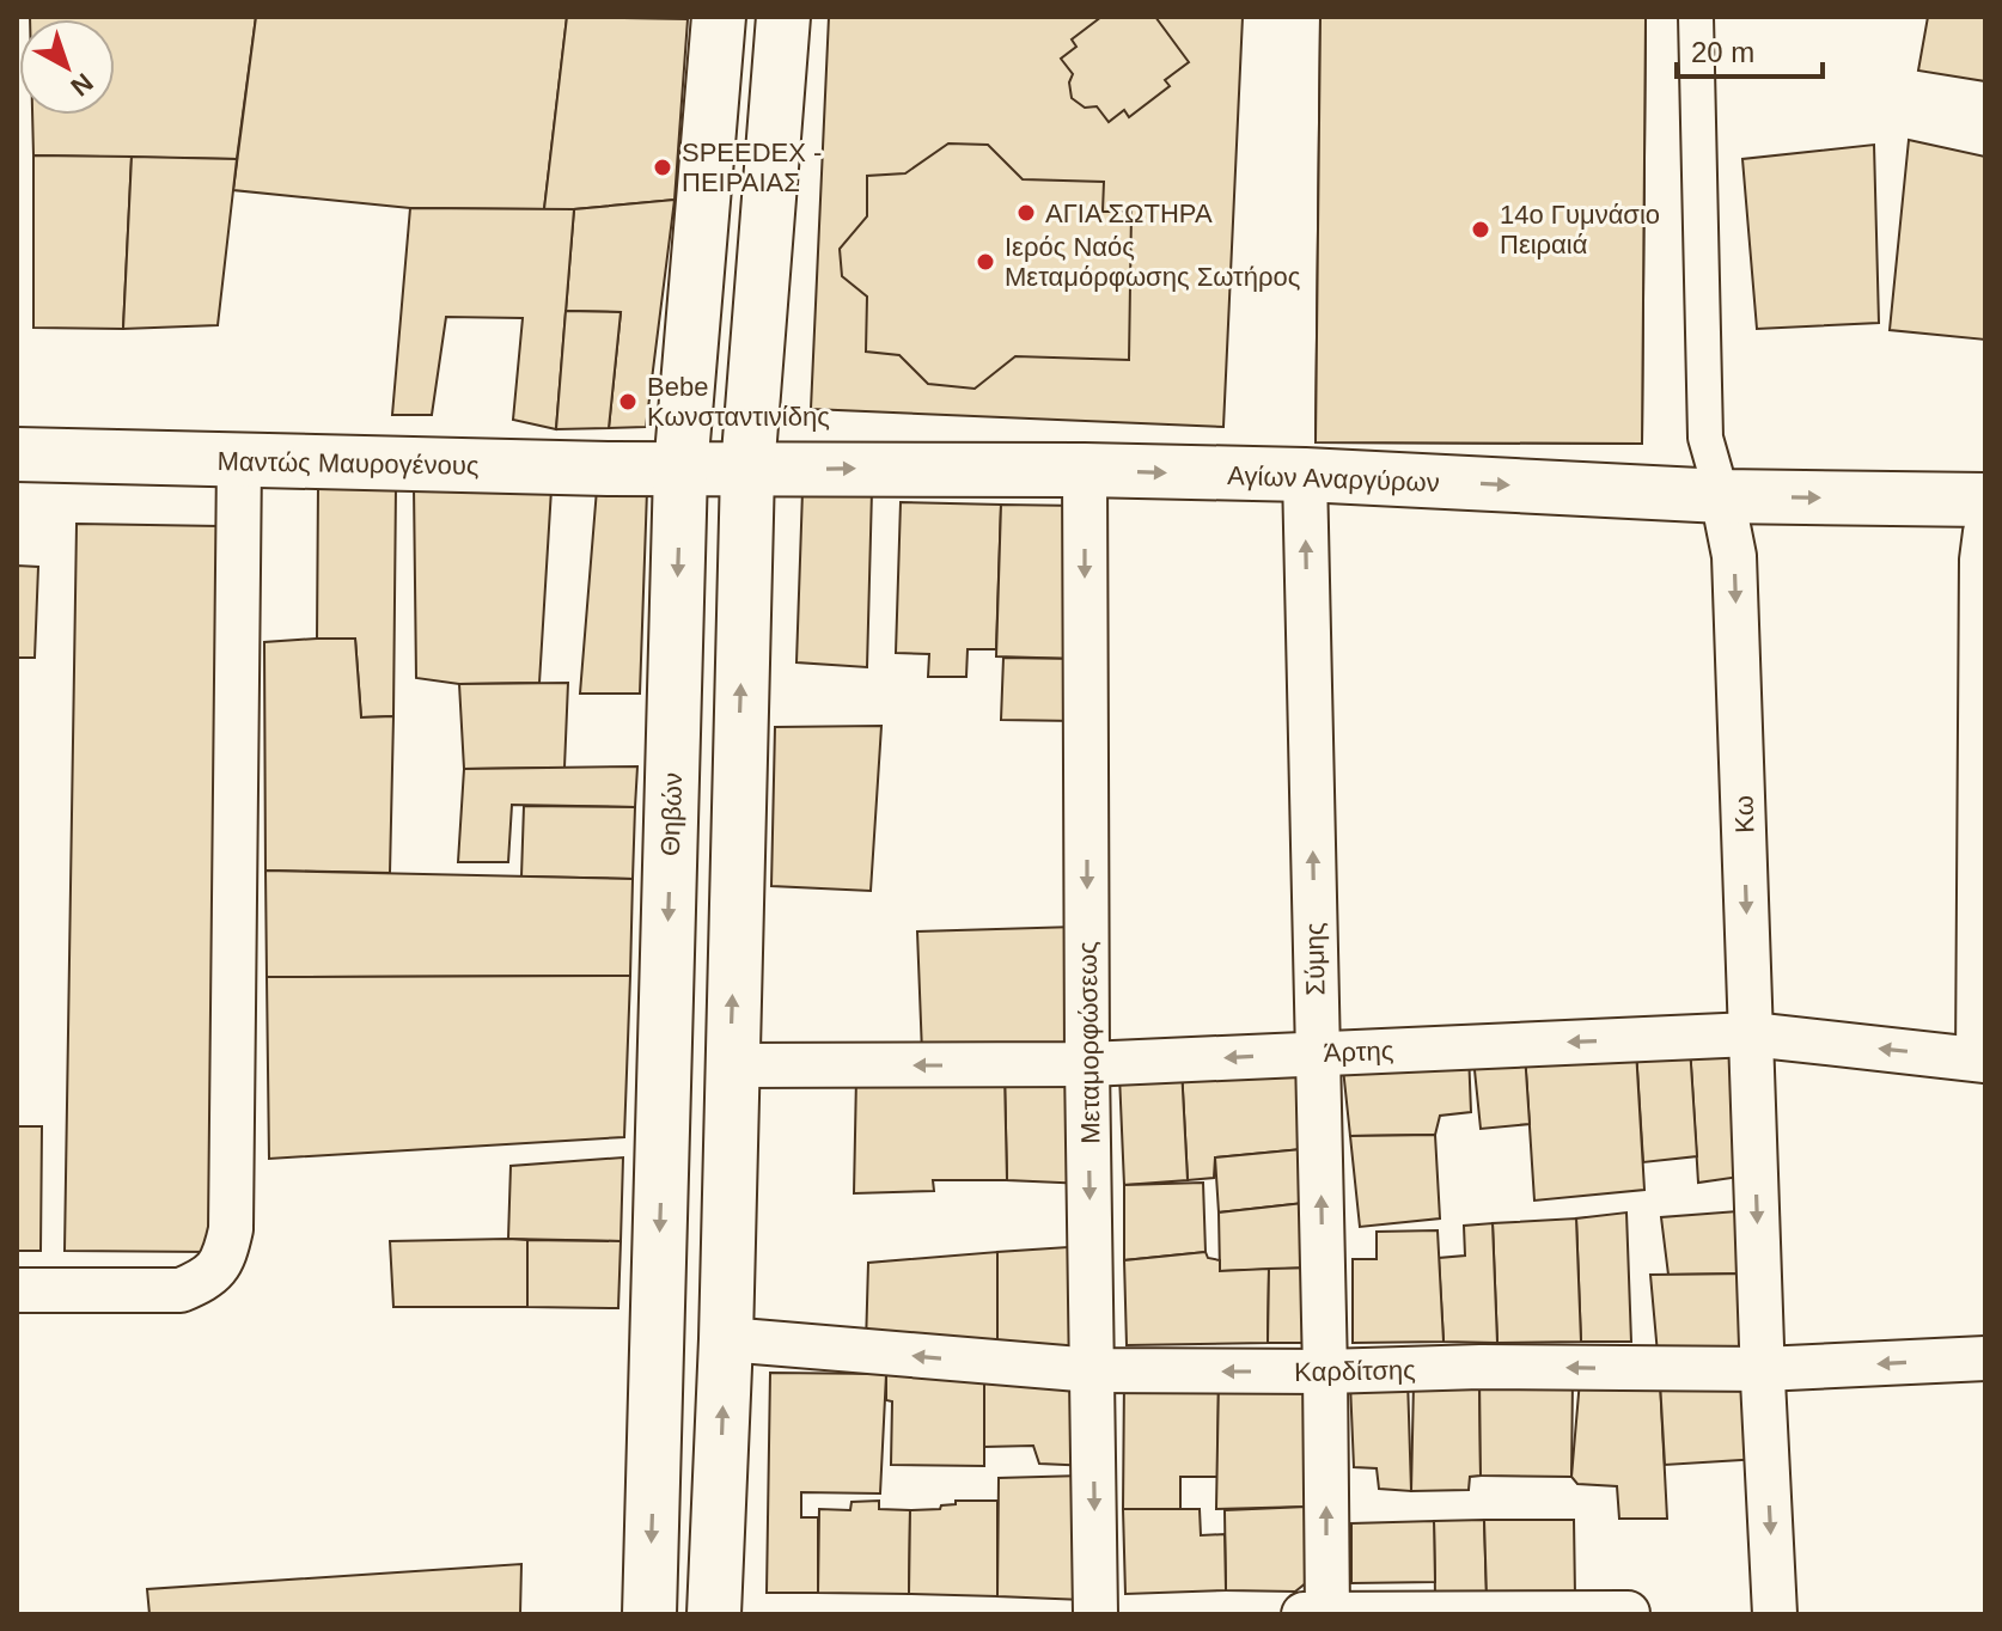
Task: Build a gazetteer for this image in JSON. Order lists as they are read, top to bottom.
{
  "streets": {
    "main road": ["Μαντώς Μαυρογένους", "Αγίων Αναργύρων", "Θηβών"],
    "street": [
      "Κω",
      "Σύμης",
      "Μεταμορφώσεως",
      "Άρτης",
      "Καρδίτσης"
    ]
  },
  "crossings": [
    ["Μαντώς Μαυρογένους", "Αγίων Αναργύρων"],
    ["Μαντώς Μαυρογένους", "Θηβών"],
    ["Αγίων Αναργύρων", "Θηβών"],
    ["Αγίων Αναργύρων", "Κω"],
    ["Αγίων Αναργύρων", "Σύμης"],
    ["Αγίων Αναργύρων", "Μεταμορφώσεως"],
    ["Κω", "Άρτης"],
    ["Κω", "Καρδίτσης"],
    ["Σύμης", "Άρτης"],
    ["Σύμης", "Καρδίτσης"],
    ["Μεταμορφώσεως", "Άρτης"],
    ["Μεταμορφώσεως", "Καρδίτσης"]
  ],
  "one_way": [
    "Αγίων Αναργύρων",
    "Σύμης",
    "Μεταμορφώσεως",
    "Άρτης",
    "Καρδίτσης"
  ],
  "places": [
    "SPEEDEX - ΠΕΙΡΑΙΑΣ",
    "ΑΓΙΑ ΣΩΤΗΡΑ",
    "14ο Γυμνάσιο Πειραιά",
    "Ιερός Ναός Μεταμόρφωσης Σωτήρος",
    "Bebe Κωνσταντινίδης"
  ],
  "scale_bar": "20 m",
  "north": "bottom right"
}
